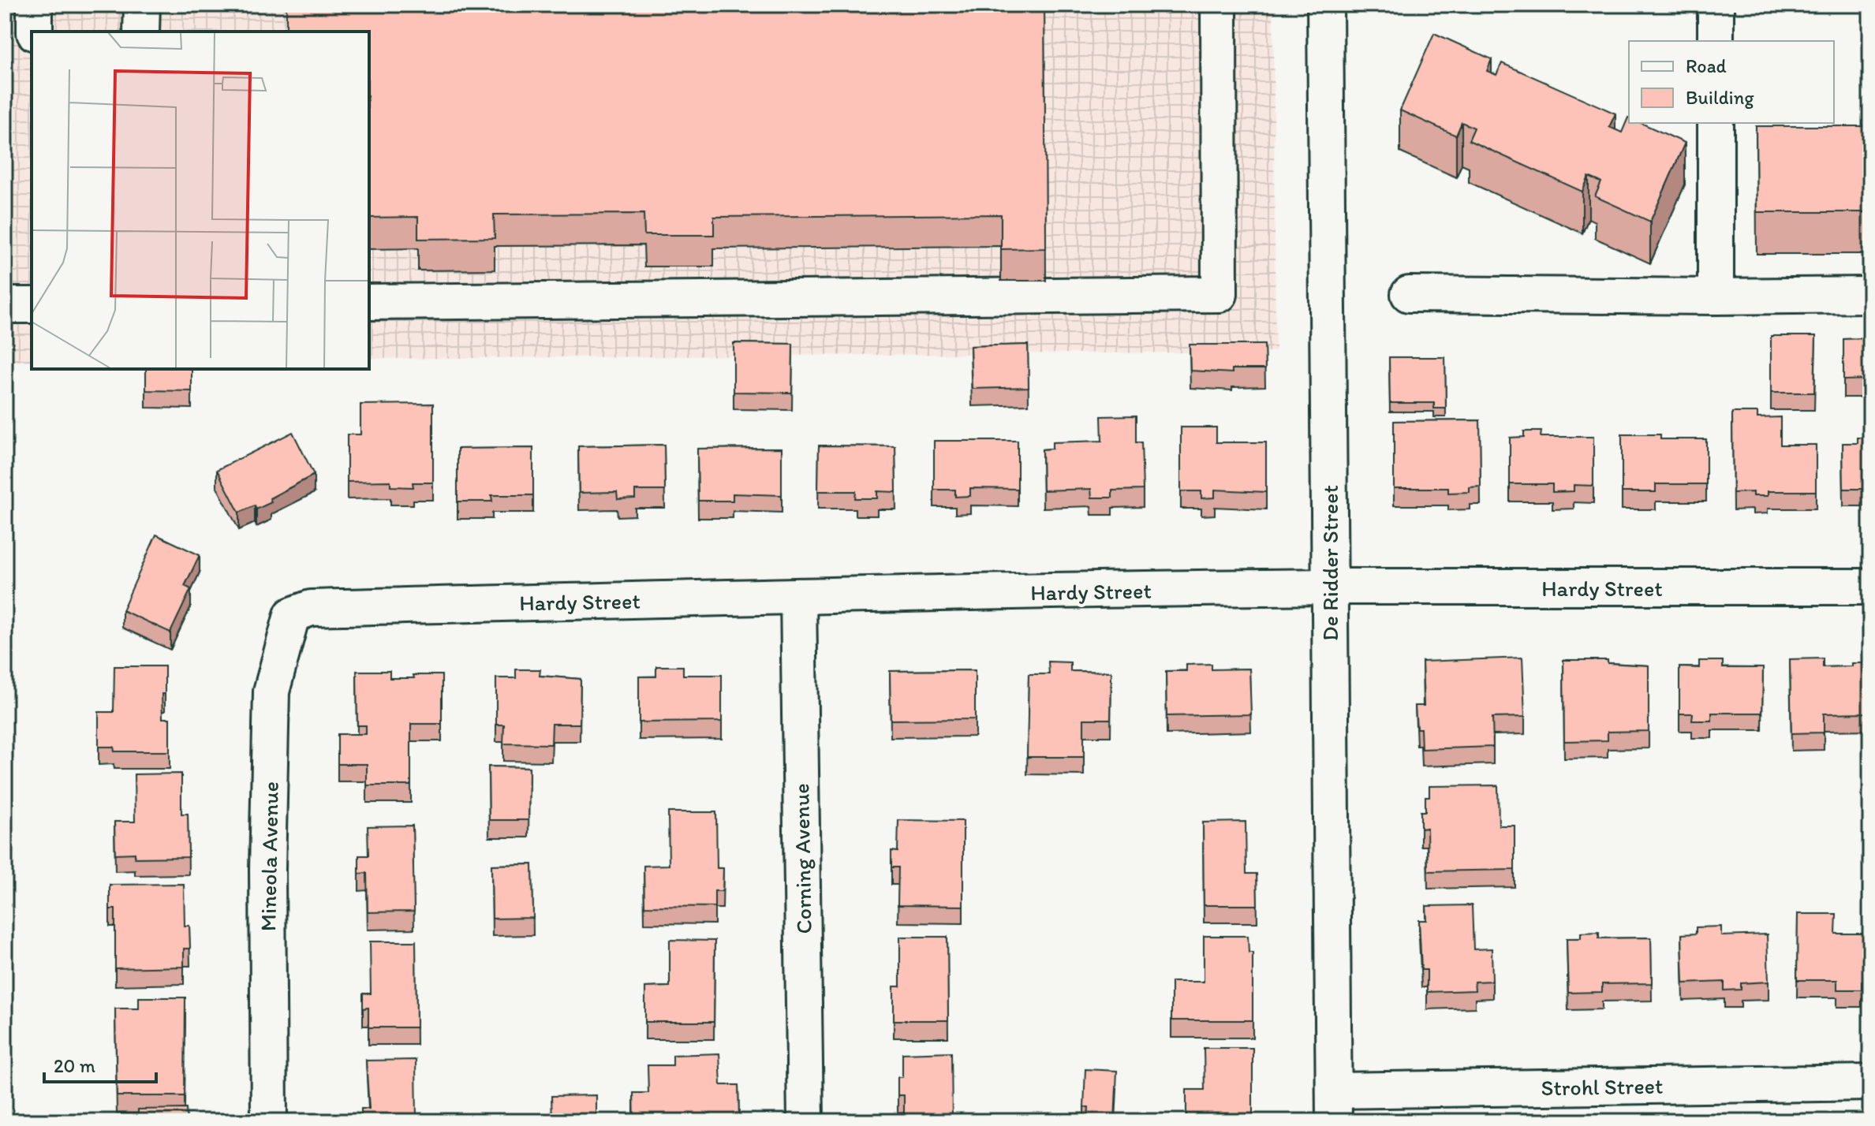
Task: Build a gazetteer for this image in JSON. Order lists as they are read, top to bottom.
{
  "streets": {
    "street": [
      "De Ridder Street",
      "Hardy Street",
      "Mineola Avenue",
      "Corning Avenue",
      "Strohl Street"
    ]
  },
  "crossings": [
    ["De Ridder Street", "Hardy Street"],
    ["De Ridder Street", "Strohl Street"],
    ["Hardy Street", "Mineola Avenue"],
    ["Hardy Street", "Corning Avenue"]
  ],
  "legend": ["Road", "Building"],
  "scale_bar": "20 m"
}
